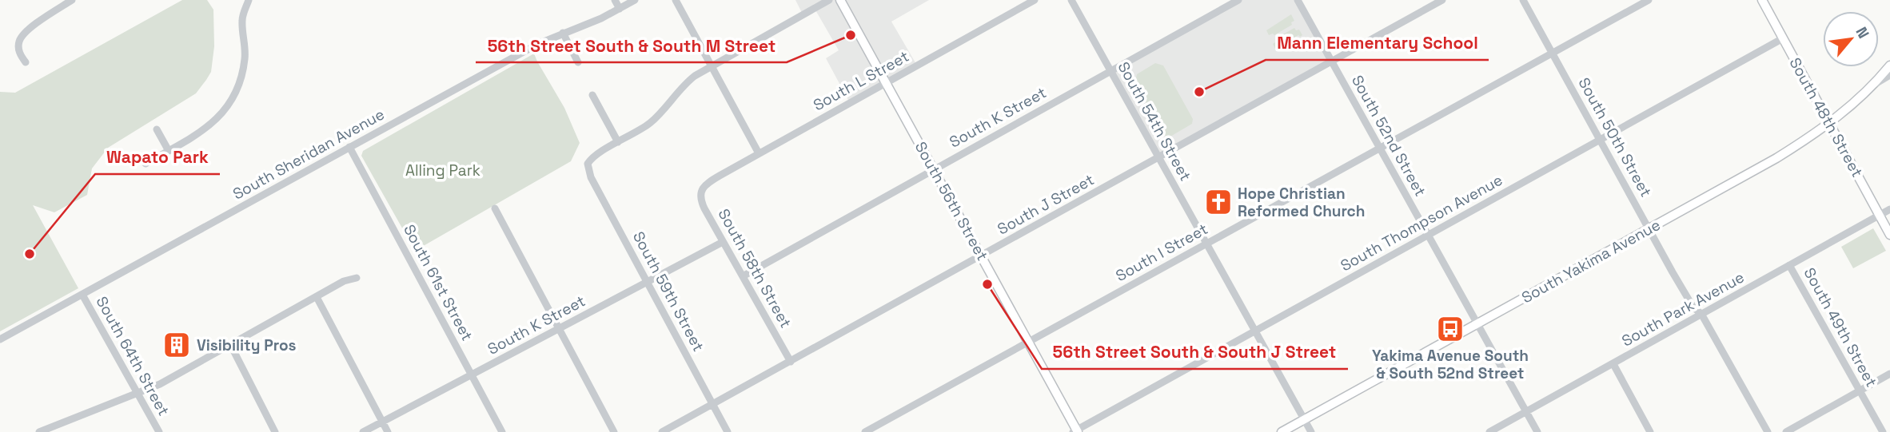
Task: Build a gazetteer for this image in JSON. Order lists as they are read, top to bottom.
{
  "streets": {
    "main road": ["South 48th Street", "South 56th Street", "South Yakima Avenue"],
    "street": [
      "South L Street",
      "South K Street",
      "South 54th Street",
      "South 52nd Street",
      "South 50th Street",
      "South Sheridan Avenue",
      "South J Street",
      "South Thompson Avenue",
      "South I Street",
      "South 58th Street",
      "South 61st Street",
      "South 59th Street",
      "South Park Avenue",
      "South 49th Street",
      "South 64th Street"
    ]
  },
  "crossings": [
    ["South L Street", "South 56th Street"],
    ["South L Street", "South 58th Street"],
    ["South K Street", "South 54th Street"],
    ["South K Street", "South 56th Street"],
    ["South K Street", "South 58th Street"],
    ["South K Street", "South 61st Street"],
    ["South K Street", "South 59th Street"],
    ["South 48th Street", "South Thompson Avenue"],
    ["South 48th Street", "South Yakima Avenue"],
    ["South 48th Street", "South Park Avenue"],
    ["South 54th Street", "South J Street"],
    ["South 54th Street", "South Thompson Avenue"],
    ["South 54th Street", "South I Street"],
    ["South 54th Street", "South Yakima Avenue"],
    ["South 52nd Street", "South J Street"],
    ["South 52nd Street", "South Thompson Avenue"],
    ["South 52nd Street", "South I Street"],
    ["South 52nd Street", "South Yakima Avenue"],
    ["South 52nd Street", "South Park Avenue"],
    ["South 50th Street", "South Thompson Avenue"],
    ["South 50th Street", "South I Street"],
    ["South 50th Street", "South Yakima Avenue"],
    ["South 50th Street", "South Park Avenue"],
    ["South Sheridan Avenue", "South 61st Street"],
    ["South Sheridan Avenue", "South 64th Street"],
    ["South 56th Street", "South J Street"],
    ["South 56th Street", "South Thompson Avenue"],
    ["South 56th Street", "South I Street"],
    ["South J Street", "South 58th Street"],
    ["South J Street", "South 59th Street"],
    ["South Park Avenue", "South 49th Street"]
  ],
  "parks": ["Alling Park"],
  "places": {
    "other": [
      "56th Street South & South M Street",
      "Mann Elementary School",
      "Wapato Park",
      "56th Street South & South J Street"
    ],
    "church": ["Hope Christian Reformed Church"],
    "bus stop": ["Yakima Avenue South & South 52nd Street"],
    "building": ["Visibility Pros"]
  },
  "north": "top right"
}
